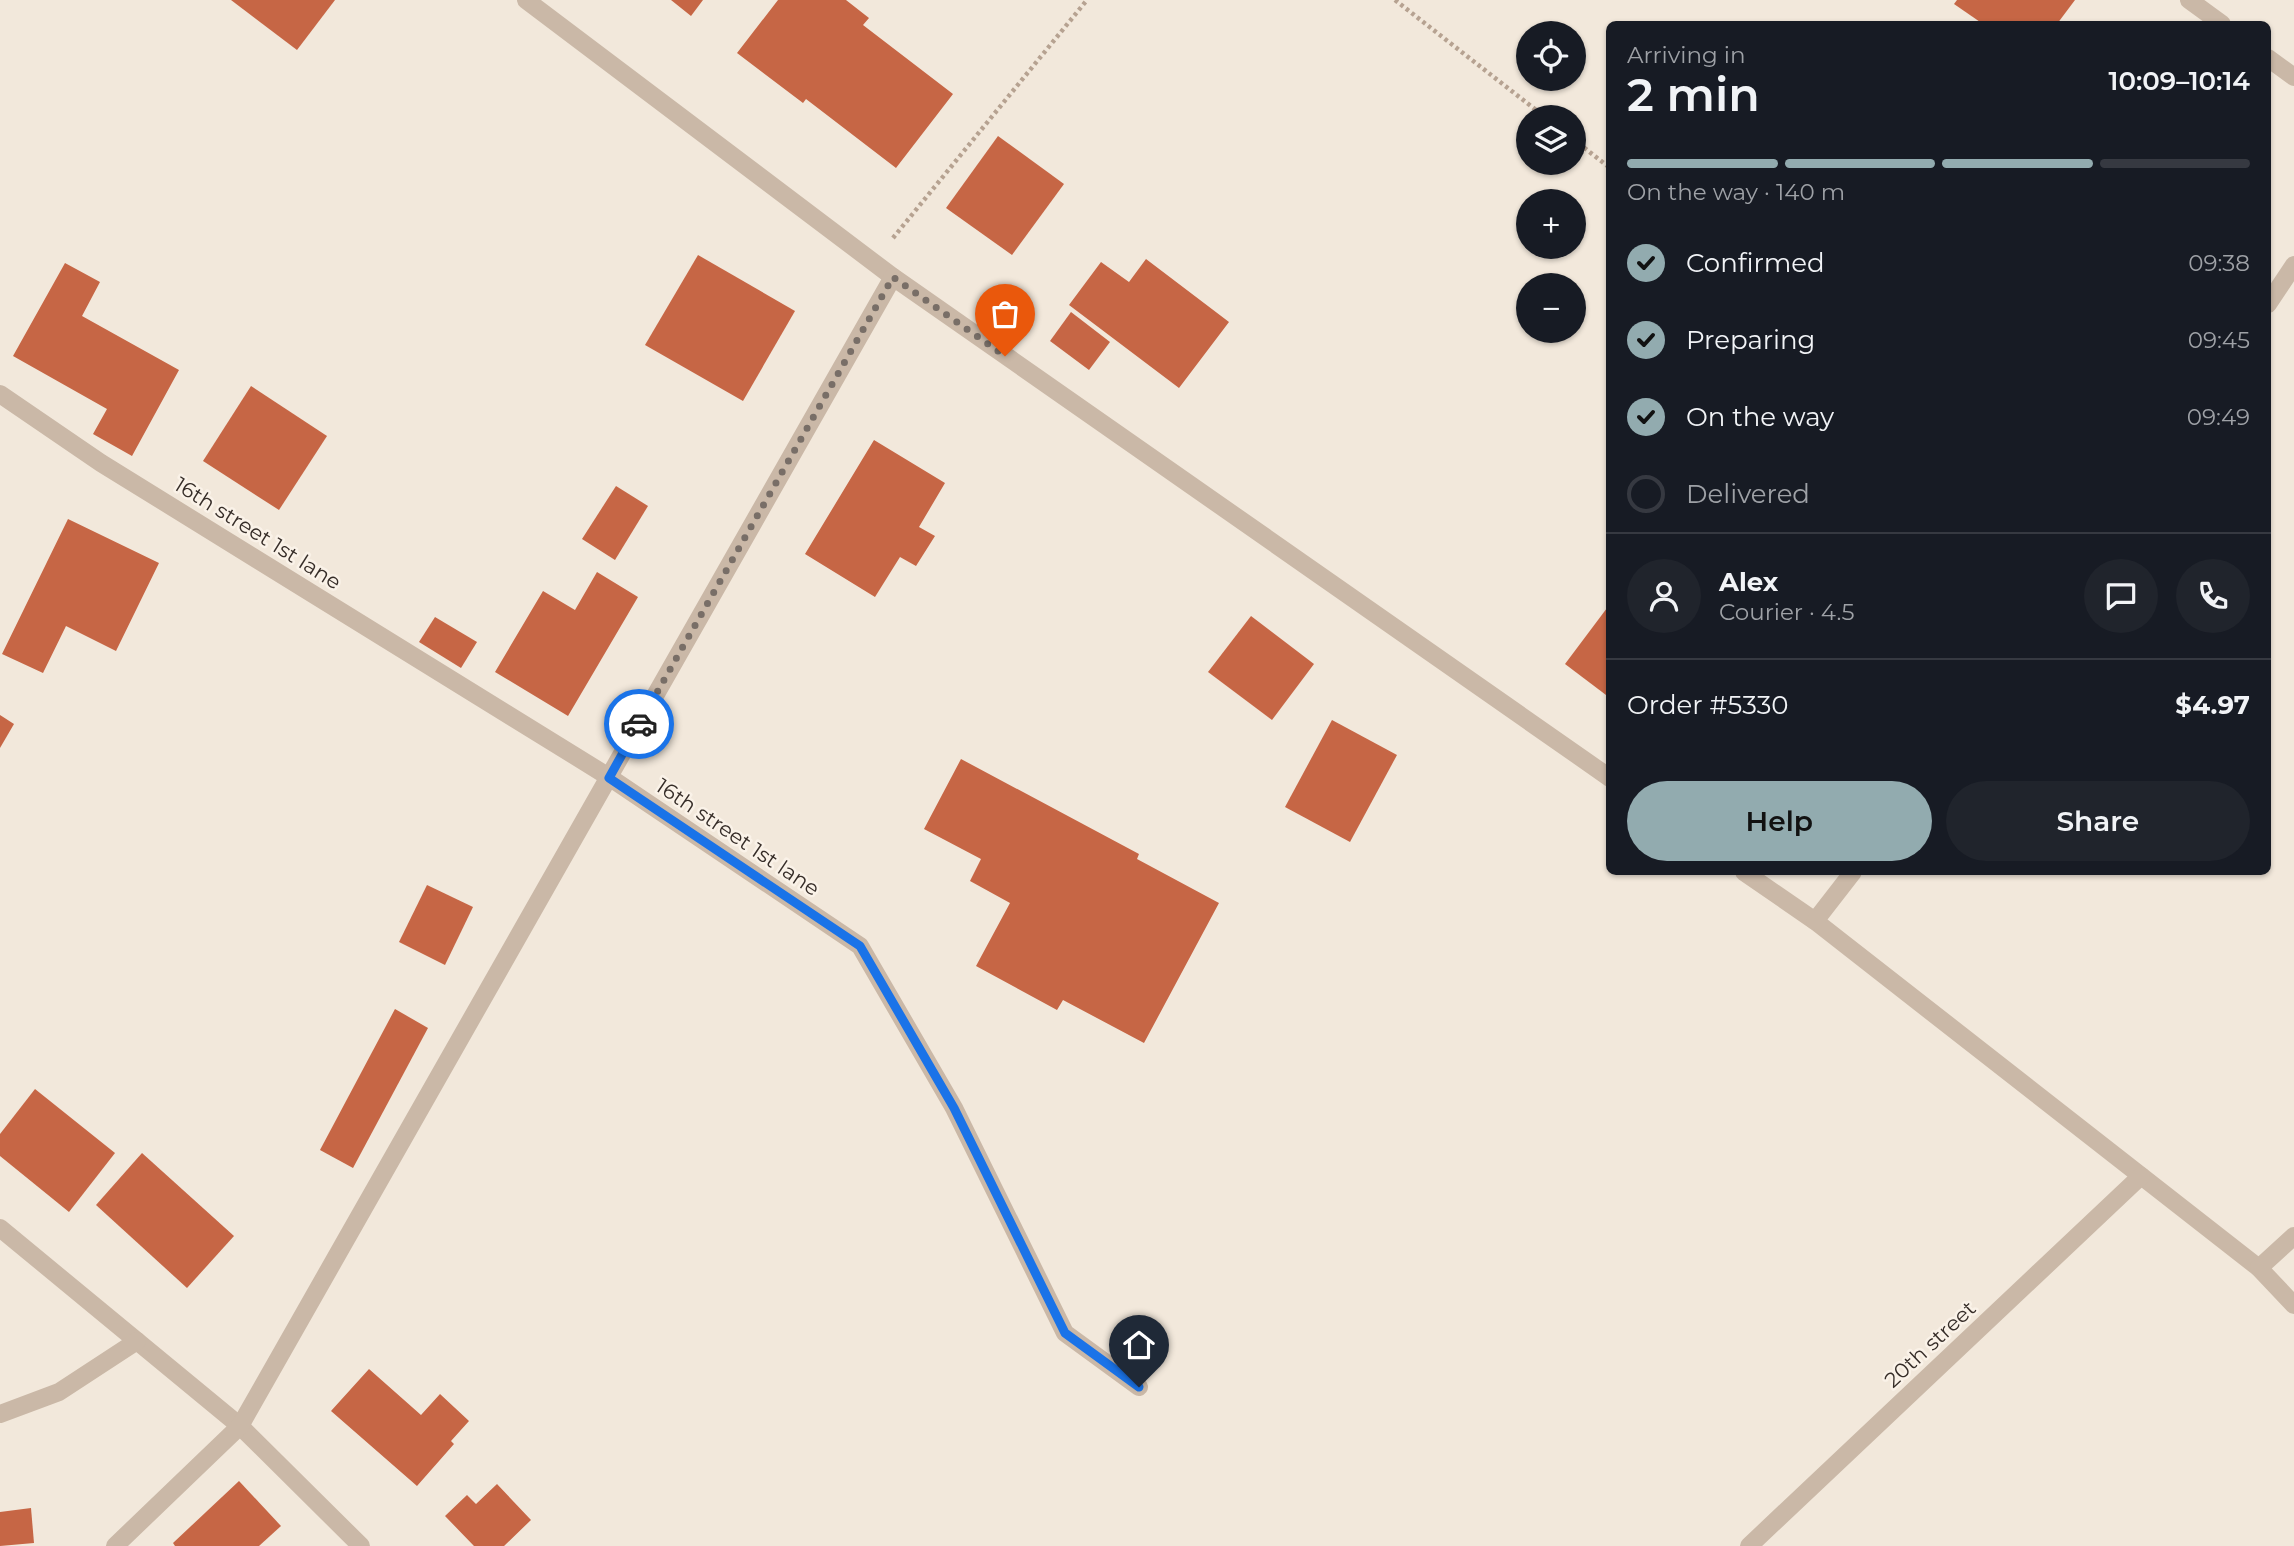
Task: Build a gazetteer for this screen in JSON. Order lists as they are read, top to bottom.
{
  "streets": {
    "street": ["16th street 1st lane", "20th street"]
  },
  "page": {
    "map_buttons": ["+", "−"],
    "heading": ["2 min", "Arriving in", "10:09–10:14"],
    "panel": [
      "Alex",
      "Courier · 4.5",
      "Order #5330",
      "$4.97"
    ],
    "bar": "On the way · 140 m",
    "list": [
      ["Confirmed", "09:38"],
      ["Preparing", "09:45"],
      ["On the way", "09:49"],
      "Delivered"
    ],
    "buttons": ["Help", "Share"]
  }
}
